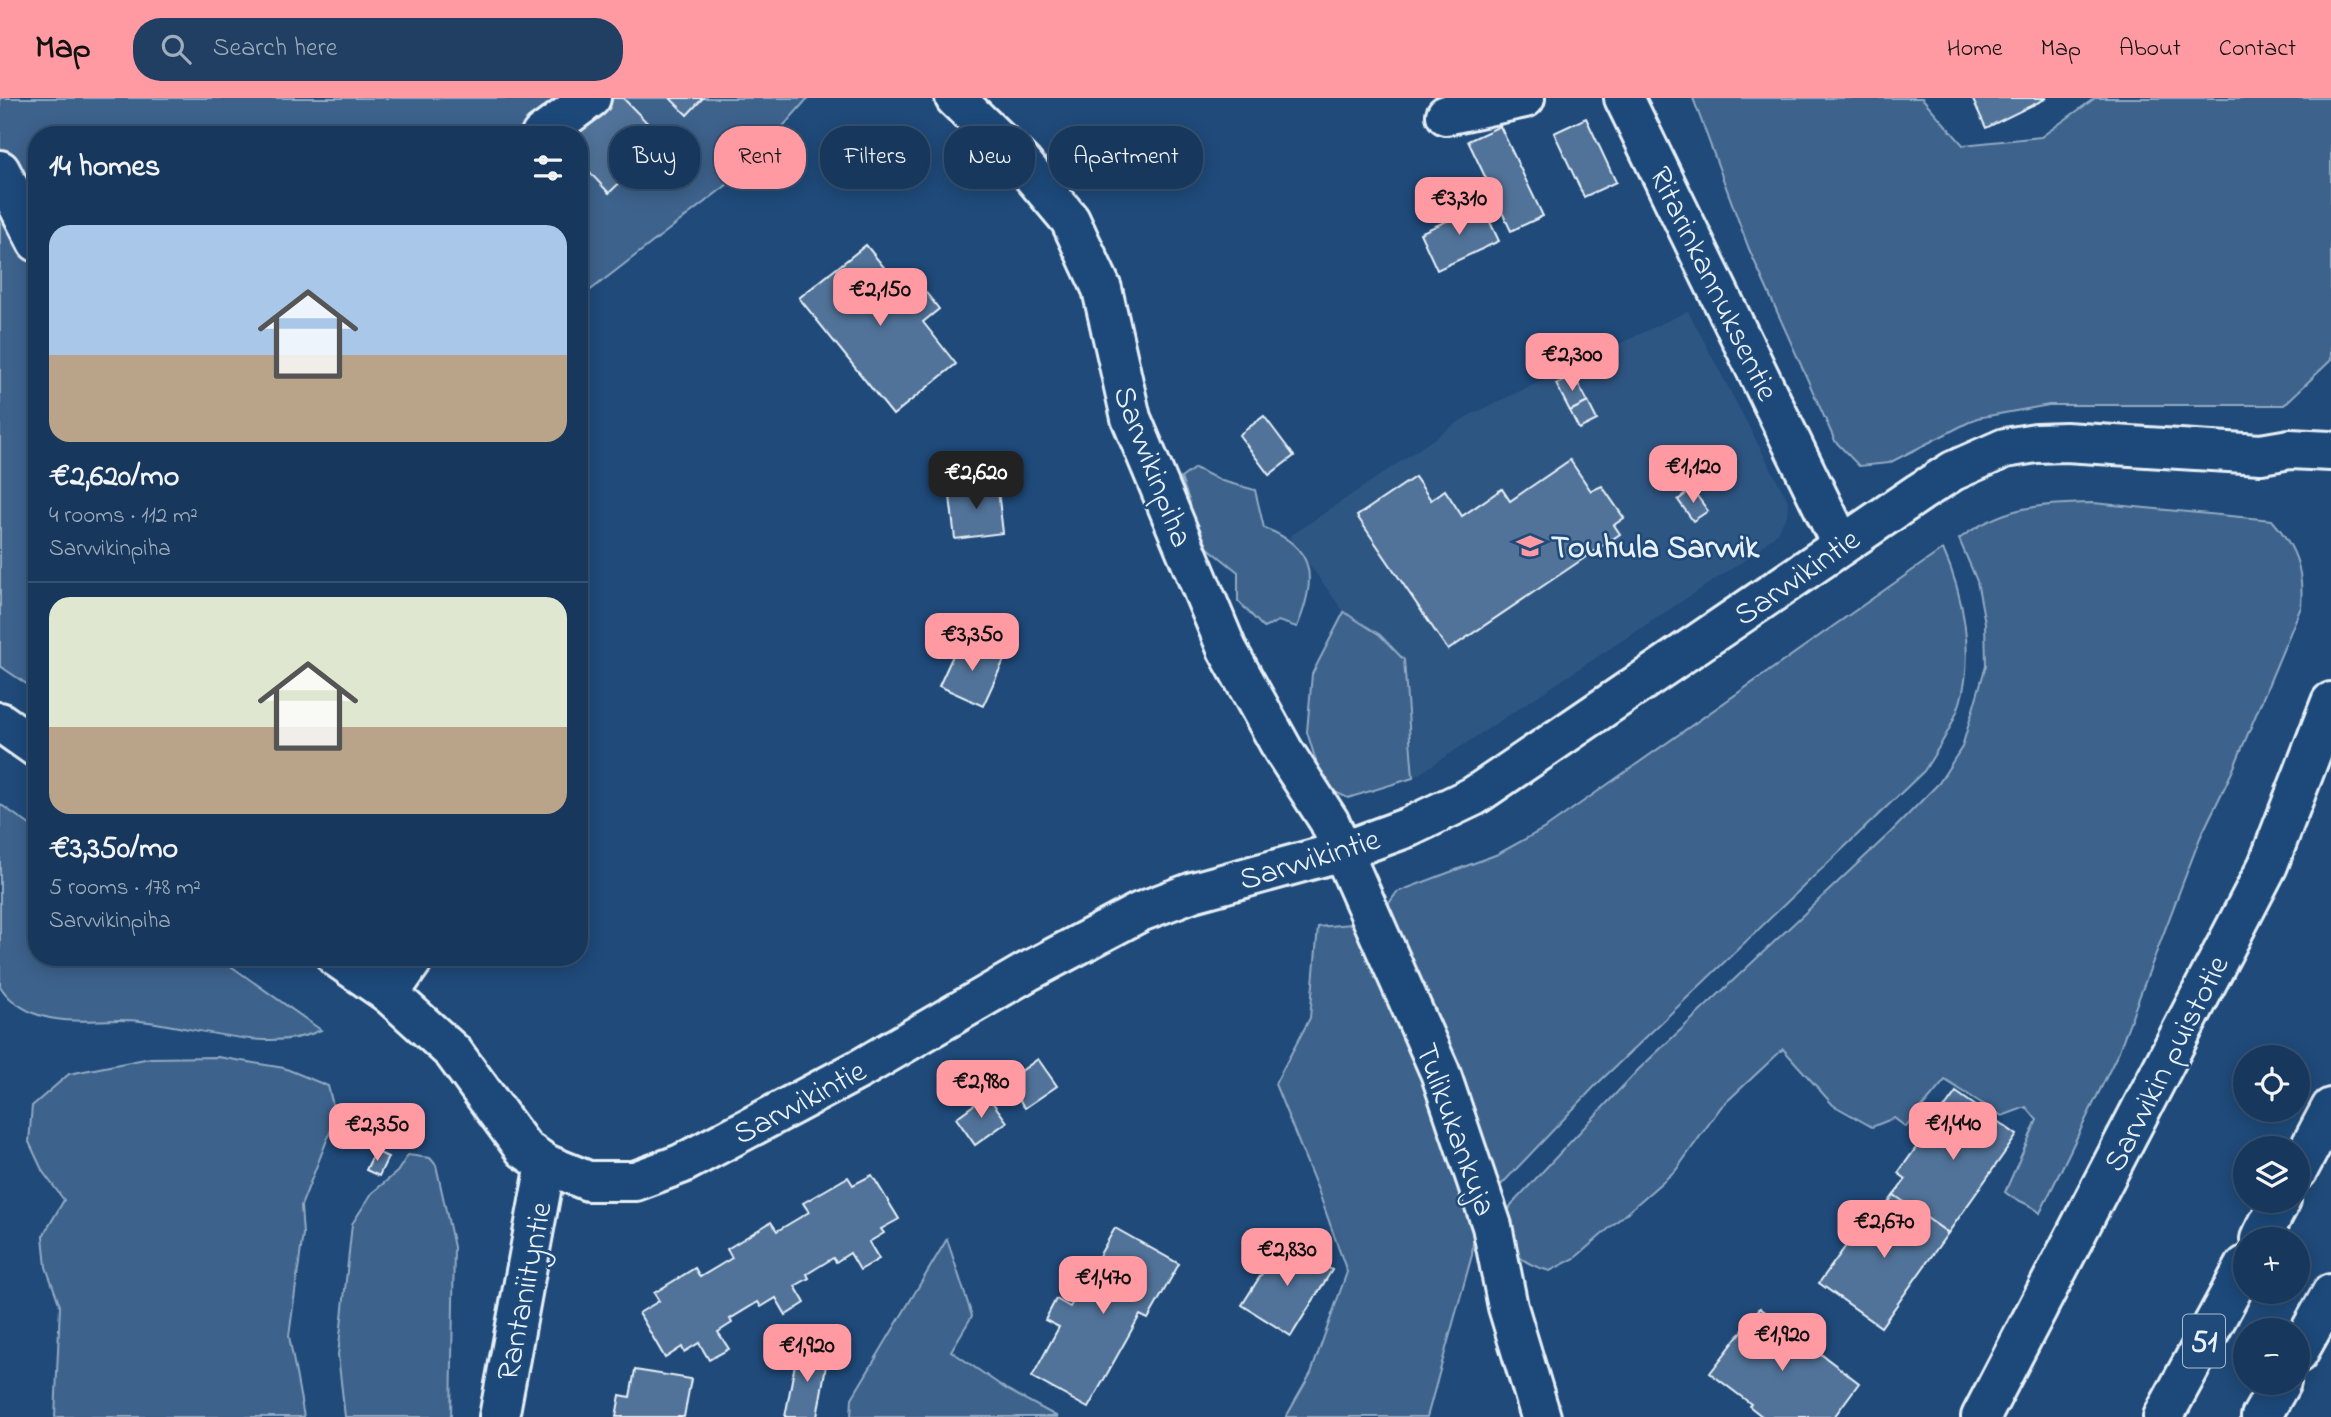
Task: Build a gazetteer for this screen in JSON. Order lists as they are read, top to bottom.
{
  "streets": {
    "main road": [
      "Ritarinkannuksentie",
      "Sarvvikinpiha",
      "Sarvvikintie",
      "Sarvvikin puistotie",
      "Tulikukankuja",
      "Rantaniityntie",
      "51"
    ]
  },
  "crossings": [
    ["Ritarinkannuksentie", "Sarvvikintie"],
    ["Sarvvikinpiha", "Sarvvikintie"],
    ["Sarvvikinpiha", "Tulikukankuja"],
    ["Sarvvikintie", "Tulikukankuja"],
    ["Sarvvikintie", "Rantaniityntie"]
  ],
  "places": {
    "school or university": ["Touhula Sarvvik"]
  },
  "page": {
    "header": "Map",
    "search": "Search here",
    "nav": [
      "Home",
      "Map",
      "About",
      "Contact"
    ],
    "chip": [
      "Buy",
      "Rent",
      "Filters",
      "New",
      "Apartment"
    ],
    "heading": "14 homes",
    "price": [
      "€3,310",
      "€2,150",
      "€2,300",
      "€1,120",
      "€2,620",
      "€3,350",
      "€2,980",
      "€1,440",
      "€2,350",
      "€2,670",
      "€2,830",
      "€1,470",
      "€1,920",
      "€1,920"
    ],
    "list": [
      {
        "name": "€2,620/mo",
        "note": "4 rooms · 112 m² · Sarvvikinpiha"
      },
      {
        "name": "€3,350/mo",
        "note": "5 rooms · 178 m² · Sarvvikinpiha"
      }
    ],
    "map_buttons": ["+", "−"]
  }
}
